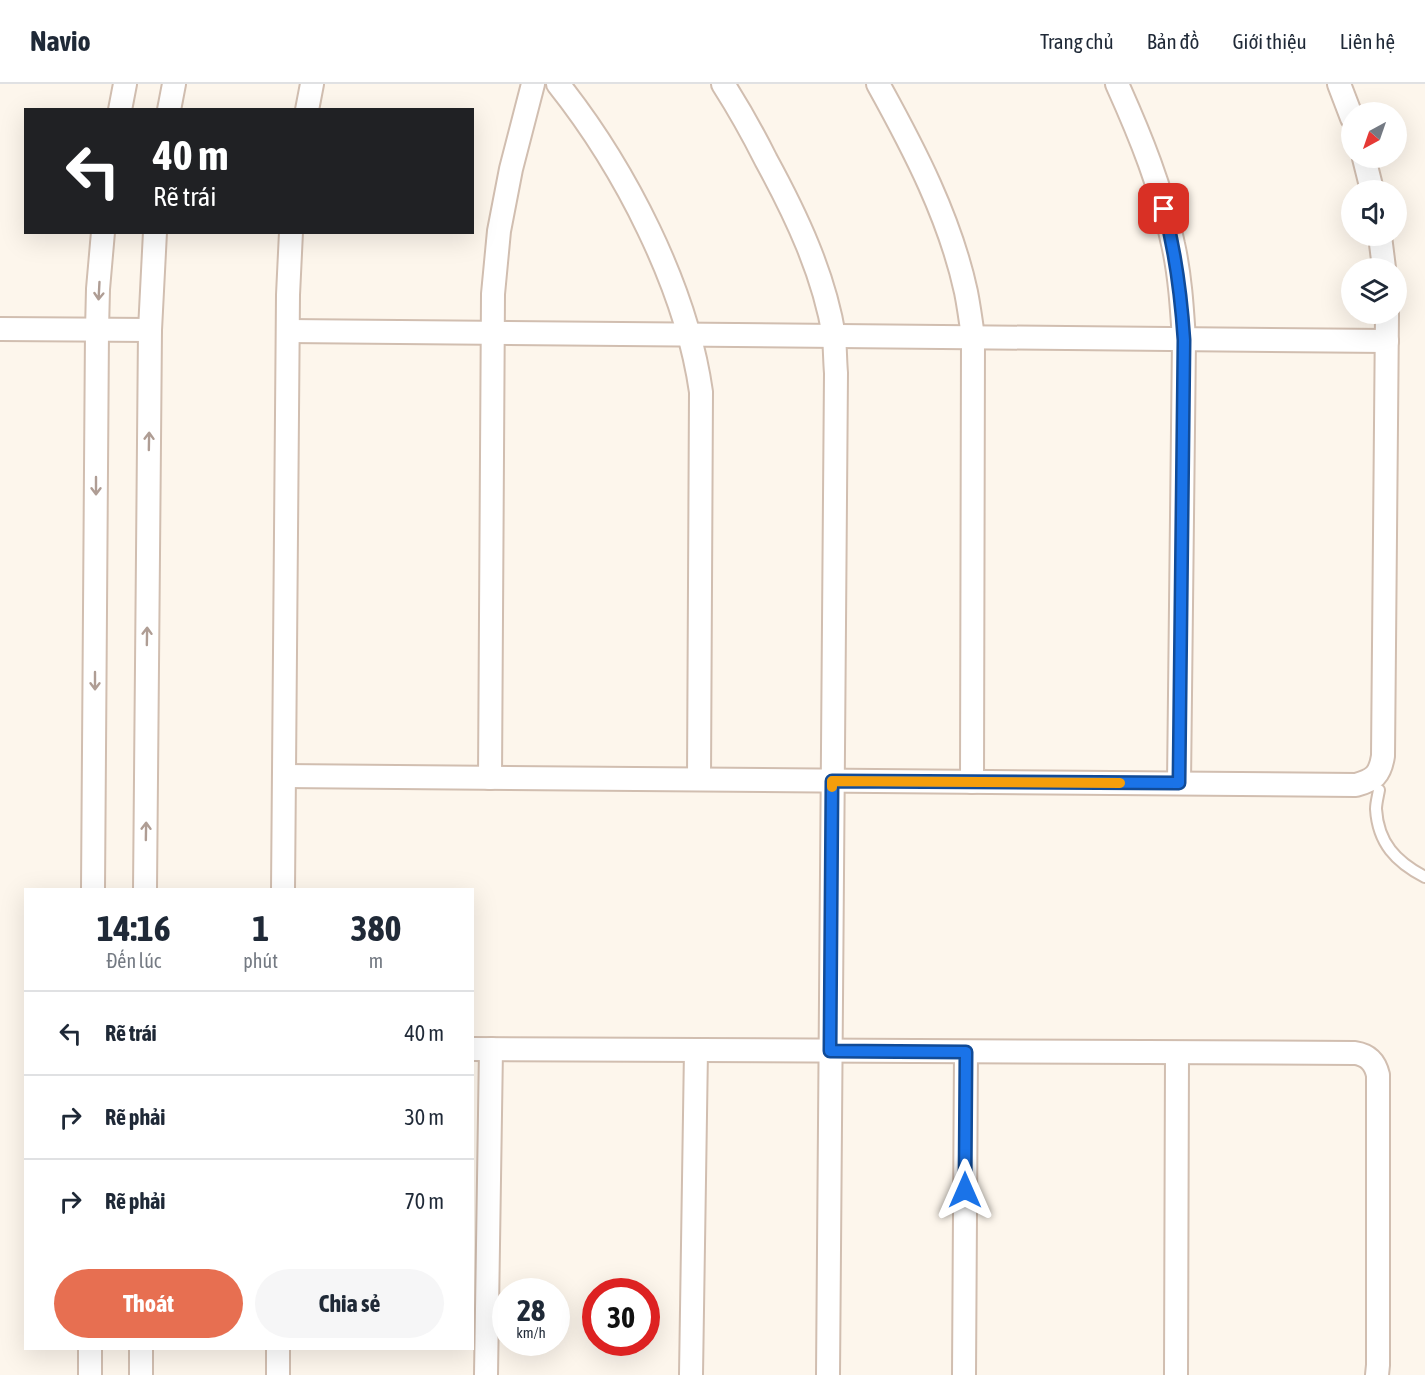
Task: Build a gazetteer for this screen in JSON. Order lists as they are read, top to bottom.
{
  "north": "bottom left",
  "page": {
    "header": "Navio",
    "nav": [
      "Trang chủ",
      "Bản đồ",
      "Giới thiệu",
      "Liên hệ"
    ],
    "turn": ["40 m", "Rẽ trái"],
    "eta": [
      "14:16",
      "Đến lúc",
      "1",
      "phút",
      "380",
      "m"
    ],
    "list": [
      {
        "name": "Rẽ trái",
        "value": "40 m"
      },
      {
        "name": "Rẽ phải",
        "value": "30 m"
      },
      {
        "name": "Rẽ phải",
        "value": "70 m"
      }
    ],
    "buttons": ["Thoát", "Chia sẻ"],
    "speed": "28 km/h",
    "limit": "30"
  }
}
